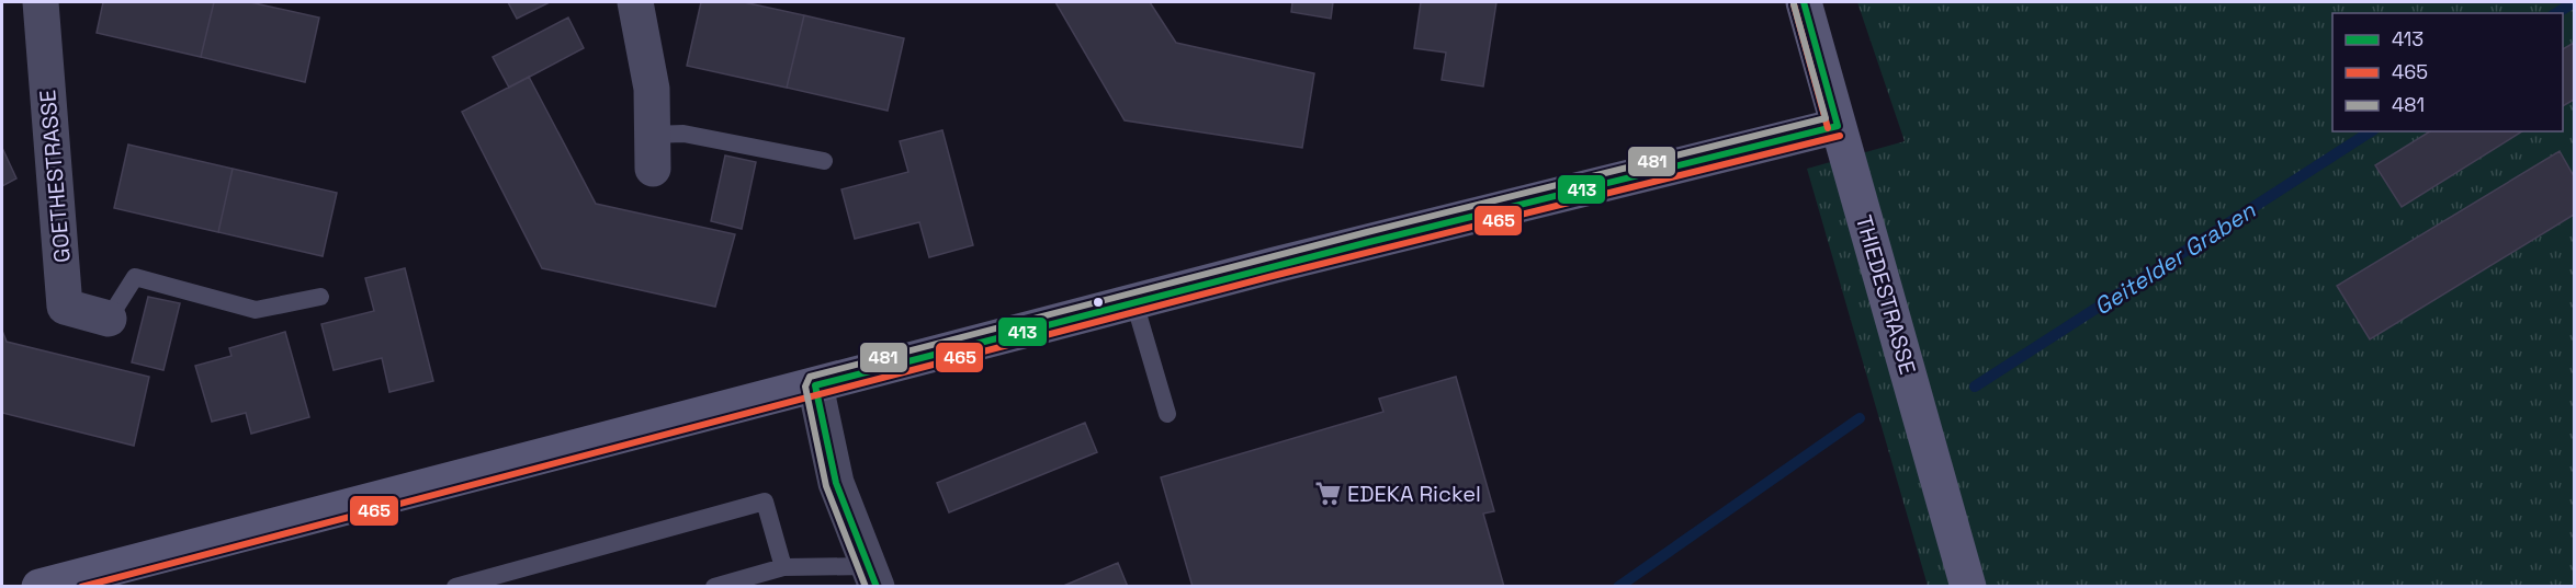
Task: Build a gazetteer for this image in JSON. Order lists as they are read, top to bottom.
{
  "streets": {
    "street": ["GOETHESTRASSE", "THIEDESTRASSE"]
  },
  "water": ["Geitelder Graben"],
  "places": {
    "supermarket": ["EDEKA Rickel"]
  },
  "lines": ["transit line 413", "transit line 465", "transit line 481"],
  "legend": ["413", "465", "481"]
}
